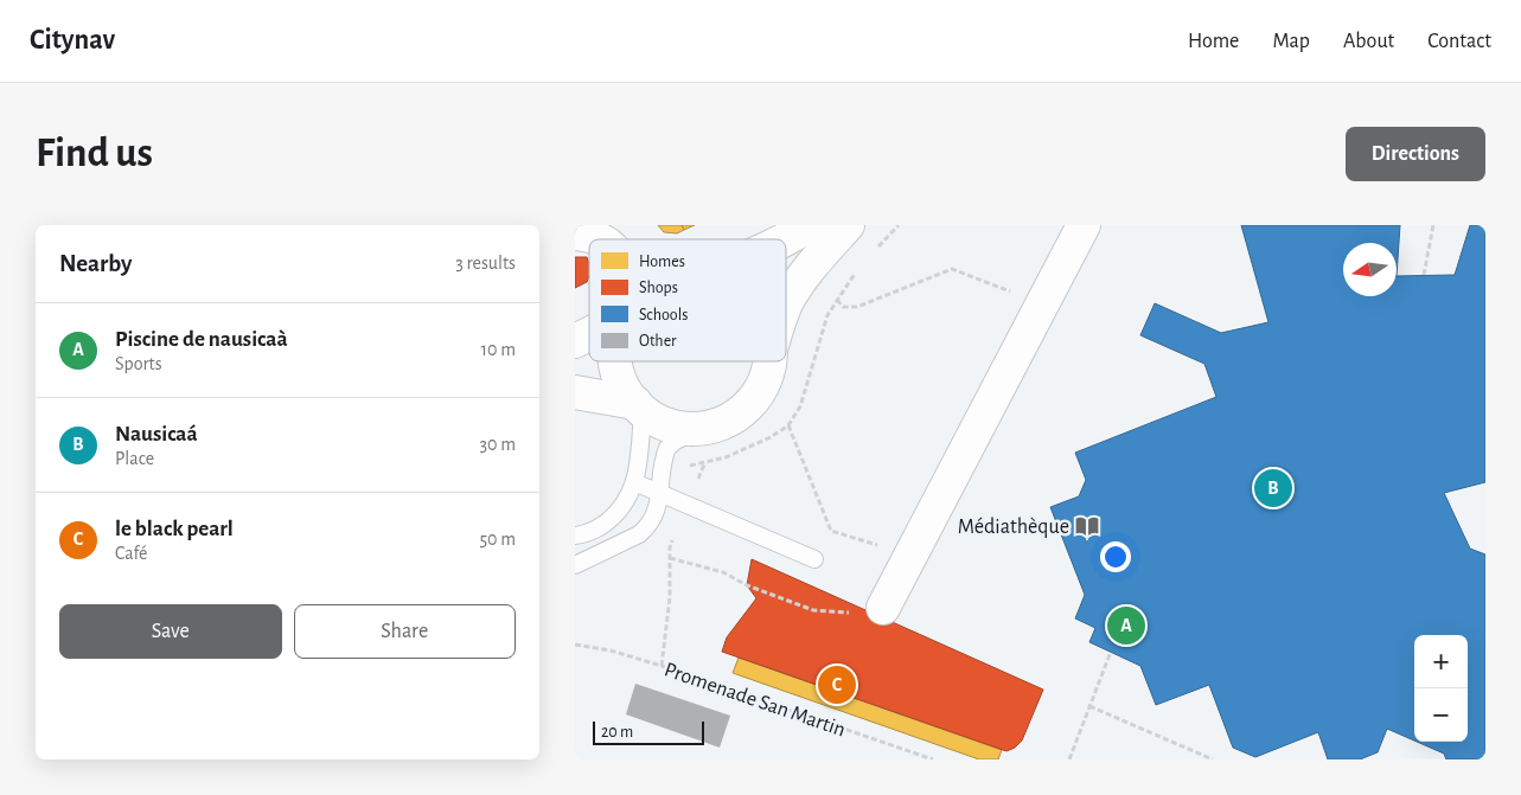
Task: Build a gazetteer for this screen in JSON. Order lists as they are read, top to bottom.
{
  "streets": {
    "path": ["Promenade San Martin"]
  },
  "places": {
    "library": ["Médiathèque"]
  },
  "legend": [
    "Homes",
    "Shops",
    "Schools",
    "Other"
  ],
  "scale_bar": "20 m",
  "north": "left",
  "page": {
    "header": "Citynav",
    "nav": [
      "Home",
      "Map",
      "About",
      "Contact"
    ],
    "buttons": [
      "Directions",
      ["Save", "Share"]
    ],
    "title": "Find us",
    "heading": ["Nearby", "3 results"],
    "list": [
      {
        "mark": "A",
        "name": "Piscine de nausicaà",
        "note": "Sports",
        "value": "10 m"
      },
      {
        "mark": "B",
        "name": "Nausicaá",
        "note": "Place",
        "value": "30 m"
      },
      {
        "mark": "C",
        "name": "le black pearl",
        "note": "Café",
        "value": "50 m"
      }
    ],
    "pins": ["B", "A", "C"],
    "map_buttons": ["+", "−"],
    "scale": "20 m"
  }
}
